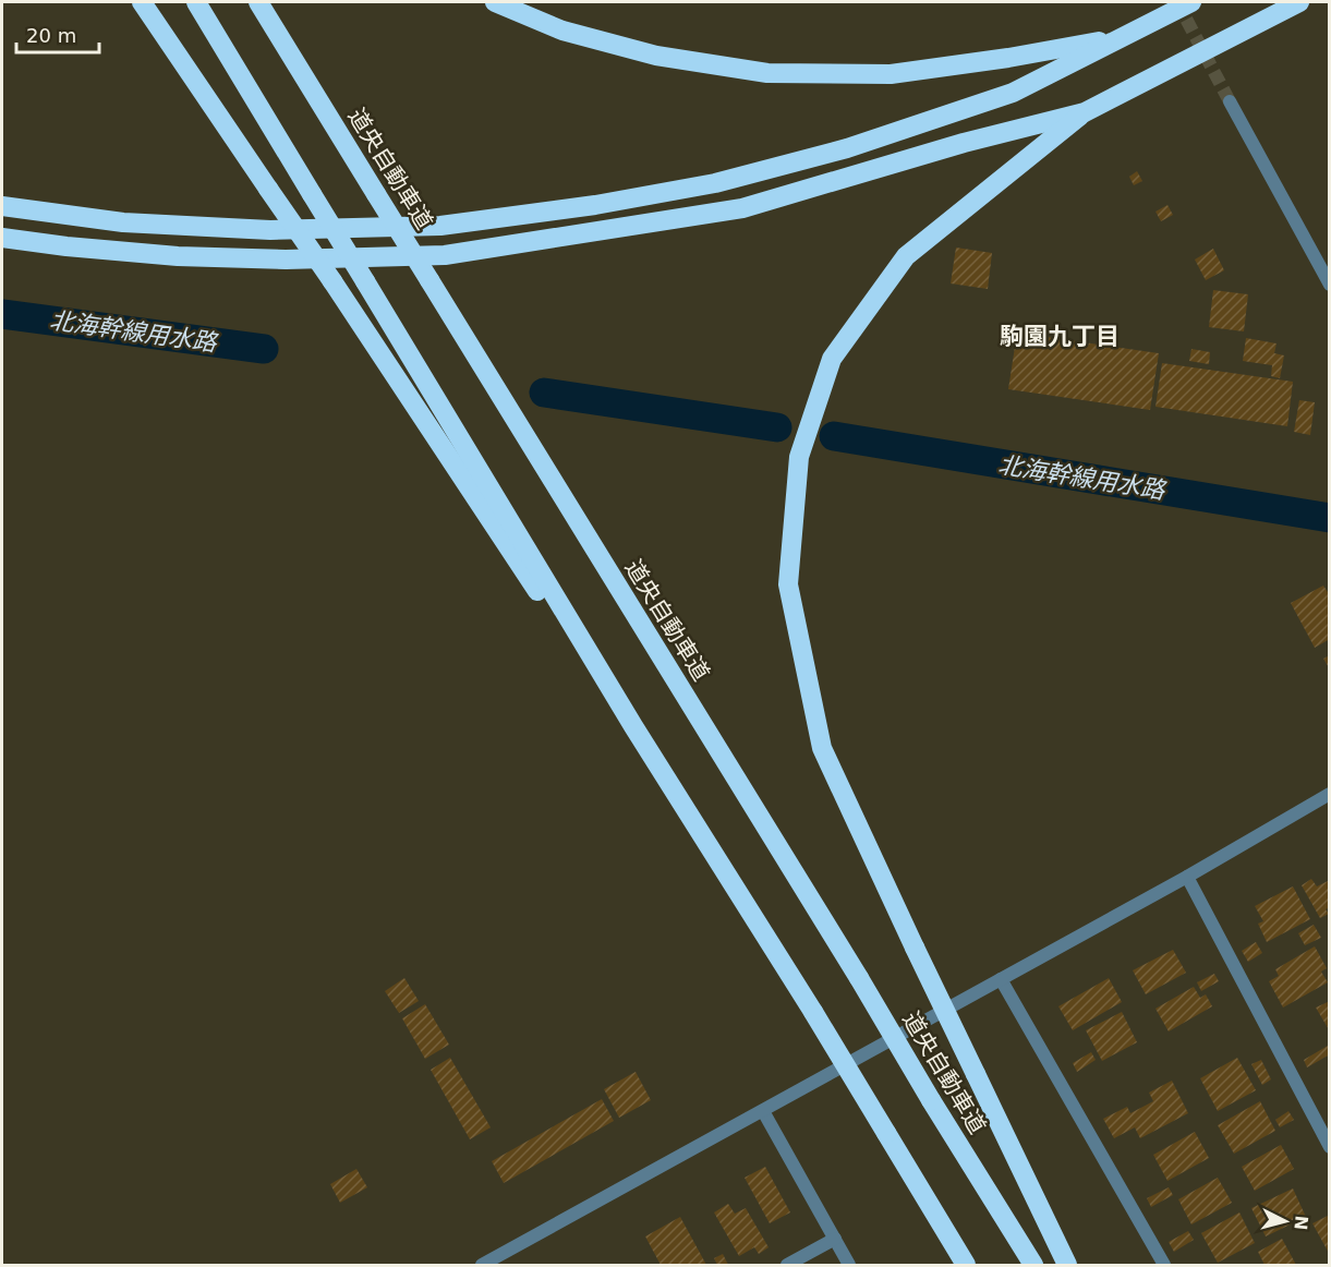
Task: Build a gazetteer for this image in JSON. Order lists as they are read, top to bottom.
{
  "streets": {
    "highway": ["道央自動車道"]
  },
  "districts": ["駒園九丁目"],
  "water": ["北海幹線用水路"],
  "scale_bar": "20 m",
  "north": "right"
}
